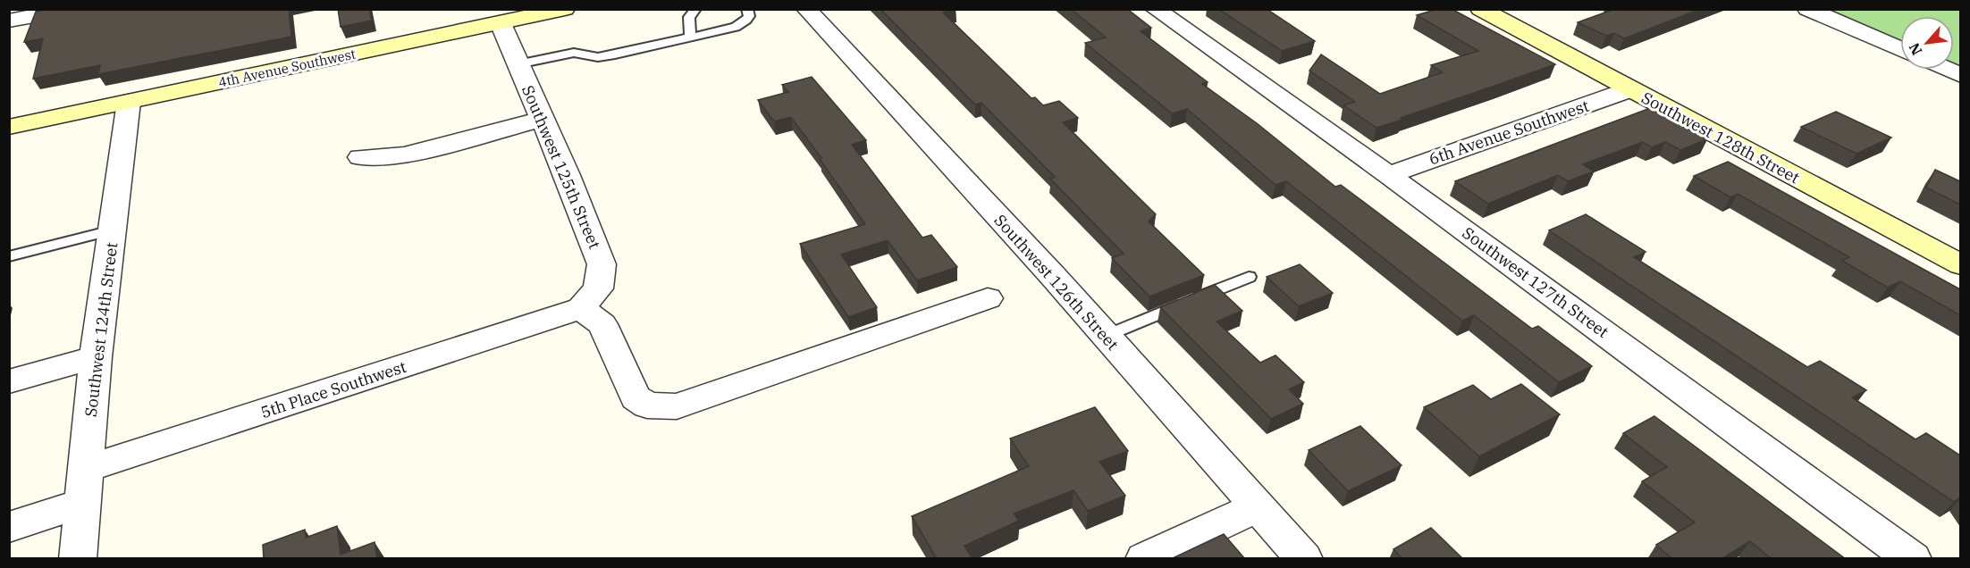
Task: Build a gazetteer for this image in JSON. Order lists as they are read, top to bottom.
{
  "streets": {
    "street": [
      "4th Avenue Southwest",
      "6th Avenue Southwest",
      "Southwest 128th Street",
      "Southwest 125th Street",
      "Southwest 126th Street",
      "Southwest 127th Street",
      "Southwest 124th Street",
      "5th Place Southwest"
    ]
  },
  "crossings": [
    ["4th Avenue Southwest", "Southwest 125th Street"],
    ["4th Avenue Southwest", "Southwest 124th Street"],
    ["6th Avenue Southwest", "Southwest 128th Street"],
    ["6th Avenue Southwest", "Southwest 127th Street"],
    ["Southwest 125th Street", "5th Place Southwest"],
    ["Southwest 124th Street", "5th Place Southwest"]
  ],
  "north": "bottom left"
}
